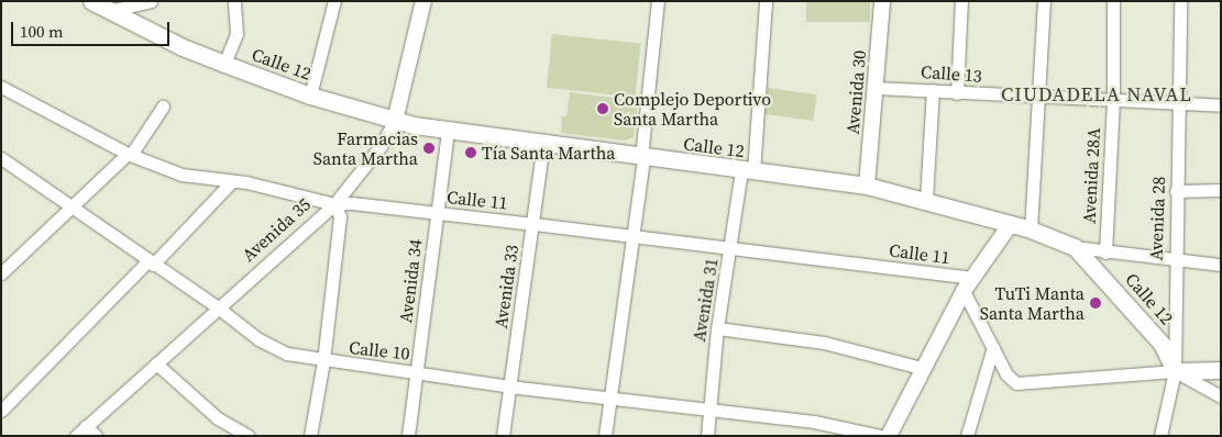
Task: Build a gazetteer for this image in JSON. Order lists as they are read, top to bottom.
{
  "streets": {
    "main road": ["Calle 12"],
    "street": [
      "Calle 13",
      "Avenida 30",
      "Avenida 28A",
      "Calle 11",
      "Avenida 28",
      "Avenida 35",
      "Avenida 34",
      "Avenida 33",
      "Avenida 31",
      "Calle 10"
    ]
  },
  "crossings": [
    ["Calle 12", "Avenida 30"],
    ["Calle 12", "Avenida 28"],
    ["Calle 12", "Avenida 35"],
    ["Calle 12", "Avenida 34"],
    ["Calle 12", "Avenida 33"],
    ["Calle 12", "Avenida 31"],
    ["Calle 13", "Avenida 30"],
    ["Calle 13", "Avenida 28A"],
    ["Calle 13", "Avenida 28"],
    ["Calle 11", "Avenida 35"],
    ["Calle 11", "Avenida 34"],
    ["Calle 11", "Avenida 33"],
    ["Calle 11", "Avenida 31"],
    ["Avenida 35", "Calle 10"],
    ["Avenida 34", "Calle 10"],
    ["Avenida 33", "Calle 10"],
    ["Avenida 31", "Calle 10"]
  ],
  "districts": ["CIUDADELA NAVAL"],
  "places": [
    "Complejo Deportivo Santa Martha",
    "Farmacias Santa Martha",
    "Tía Santa Martha",
    "TuTi Manta Santa Martha"
  ],
  "scale_bar": "100 m"
}
